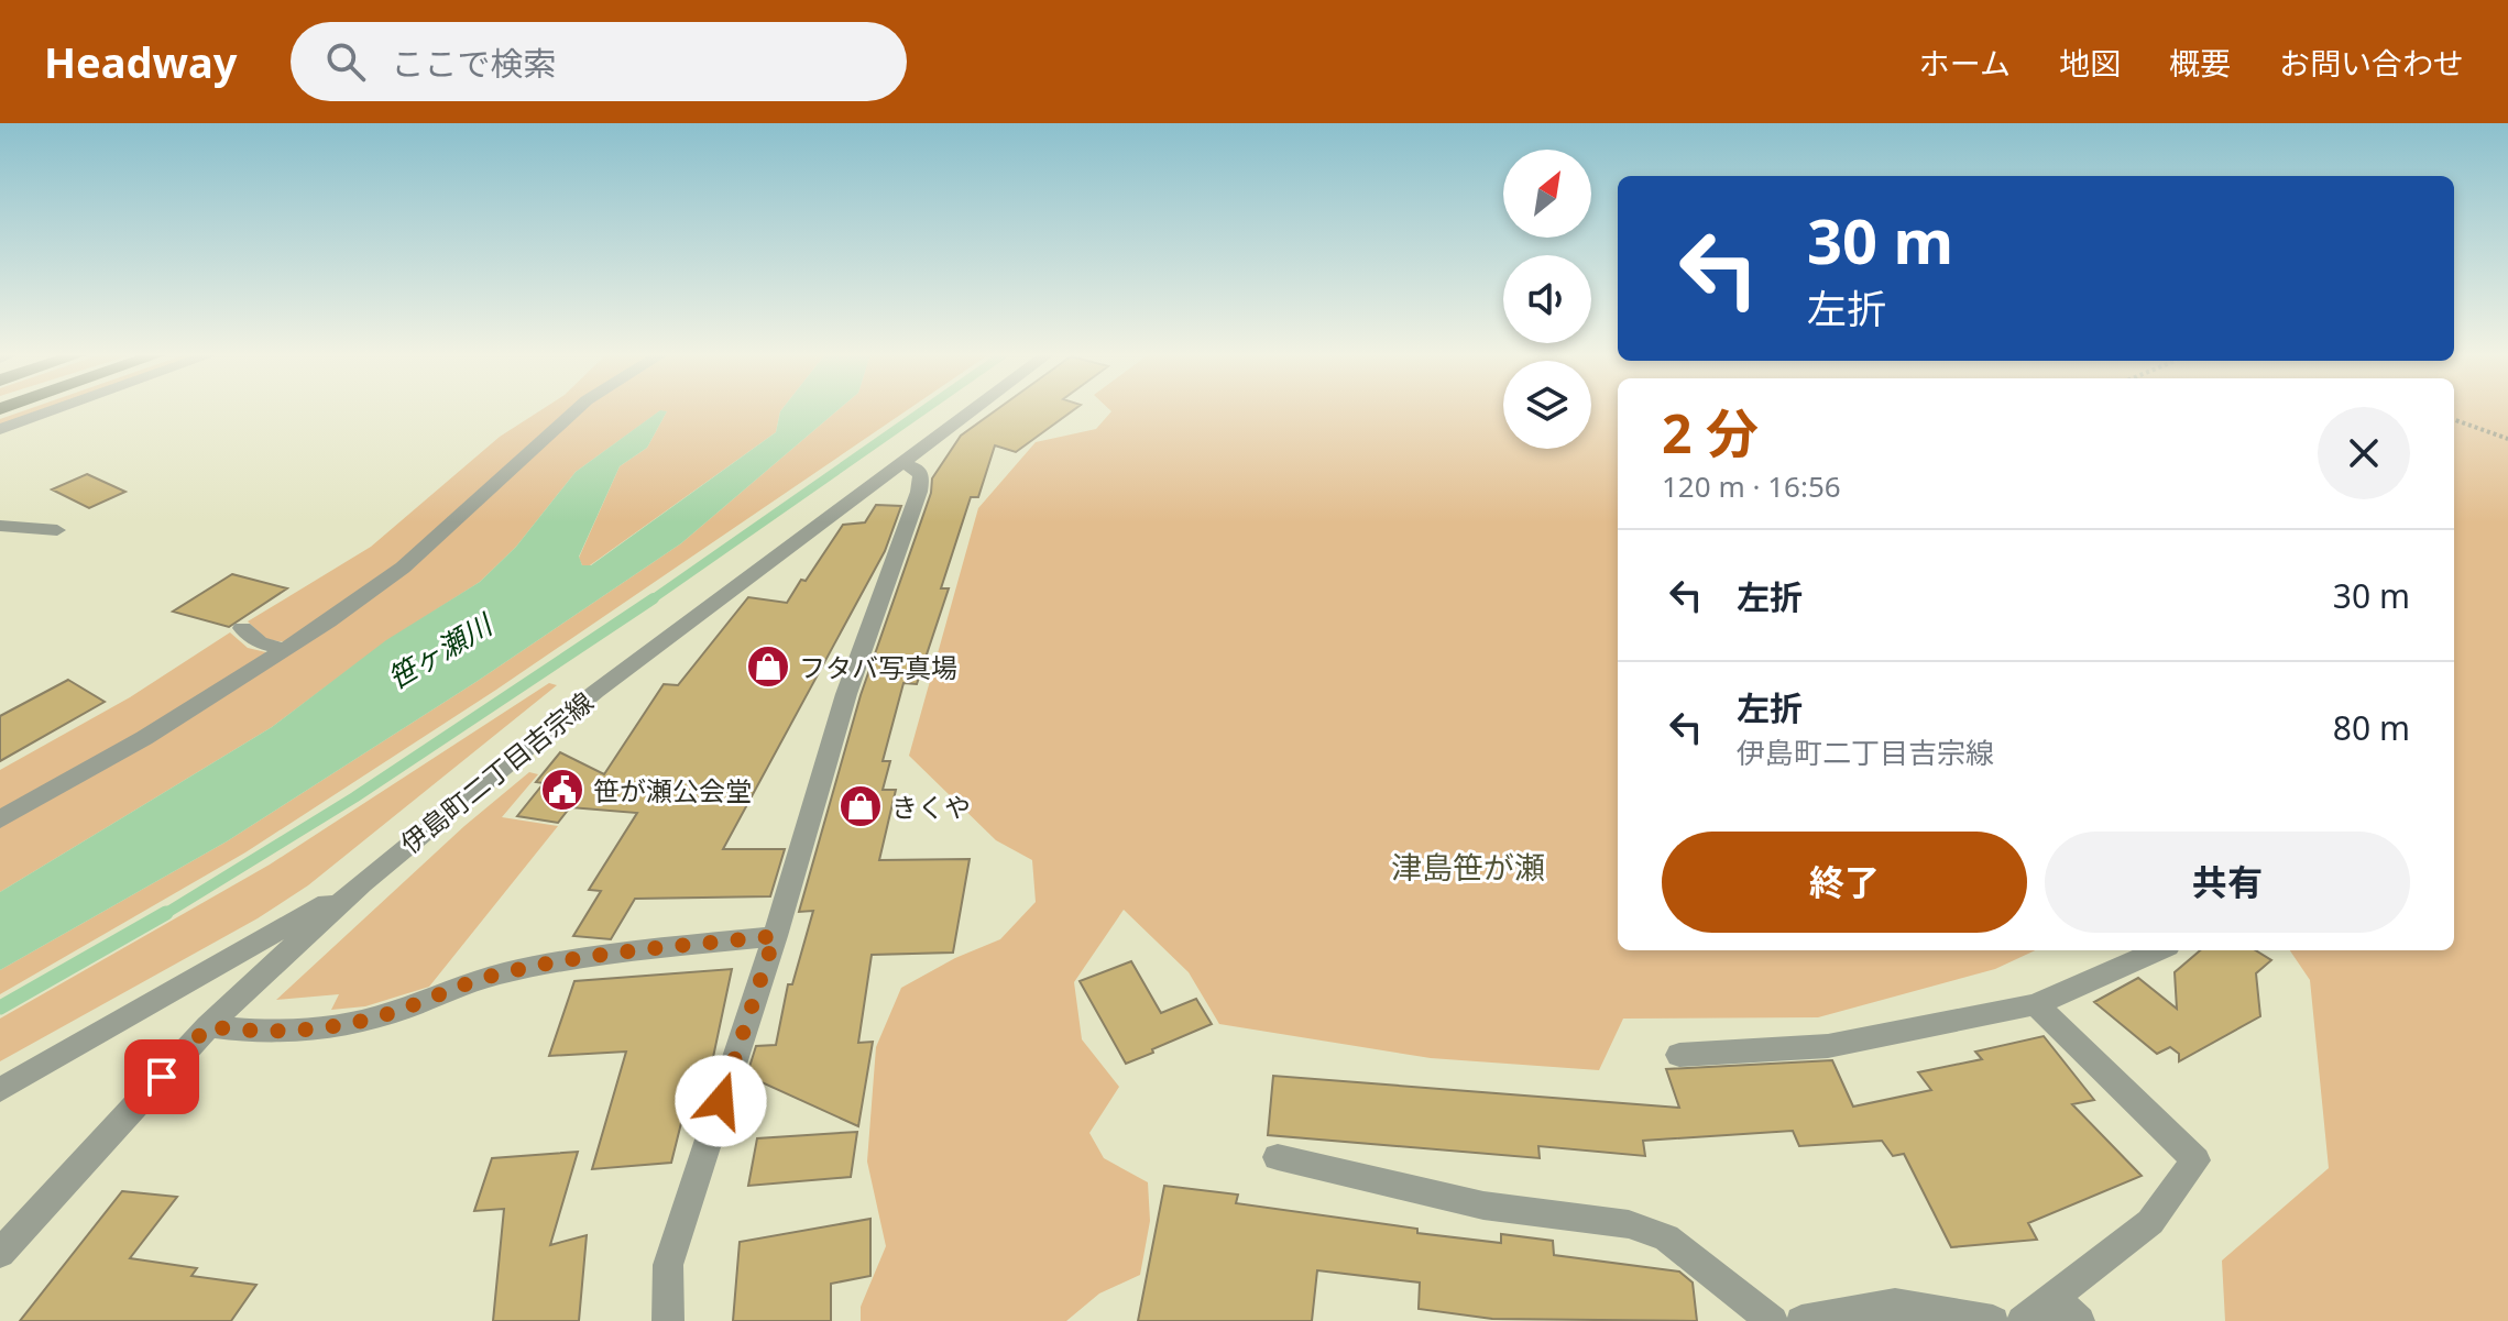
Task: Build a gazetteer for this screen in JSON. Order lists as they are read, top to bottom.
{
  "streets": {
    "street": ["伊島町二丁目吉宗線"]
  },
  "districts": ["津島笹が瀬"],
  "water": ["笹ヶ瀬川"],
  "places": {
    "shop": ["フタバ写真場", "きくや"],
    "public building": ["笹が瀬公会堂"]
  },
  "north": "top right",
  "page": {
    "header": "Headway",
    "search": "ここで検索",
    "nav": [
      "ホーム",
      "地図",
      "概要",
      "お問い合わせ"
    ],
    "turn": ["30 m", "左折"],
    "heading": ["2 分", "120 m · 16:56"],
    "list": [
      {
        "name": "左折",
        "value": "30 m"
      },
      {
        "name": "左折",
        "note": "伊島町二丁目吉宗線",
        "value": "80 m"
      }
    ],
    "buttons": ["終了", "共有"]
  }
}
